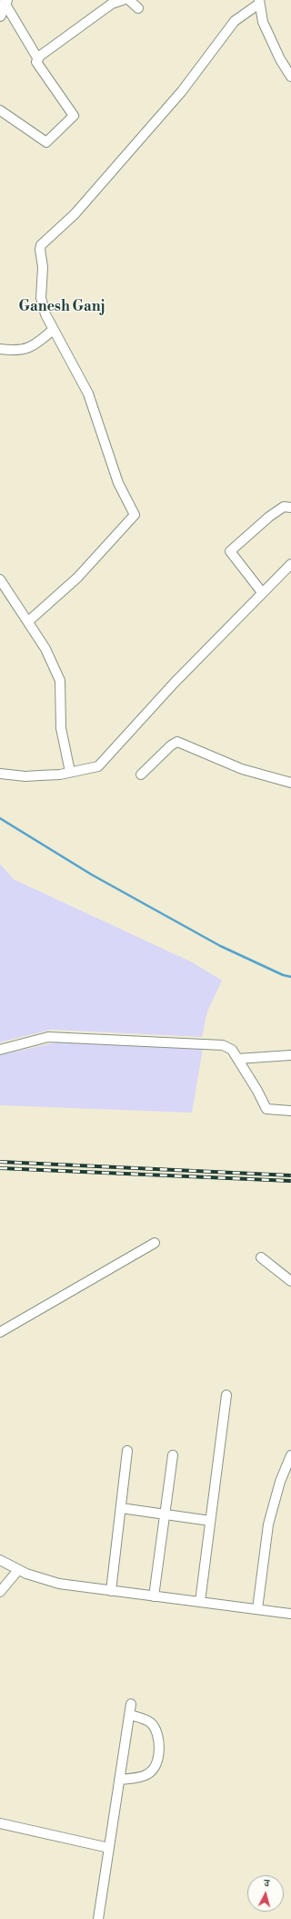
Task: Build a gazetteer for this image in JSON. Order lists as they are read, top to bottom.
{
  "districts": ["Ganesh Ganj"],
  "north": "top"
}
